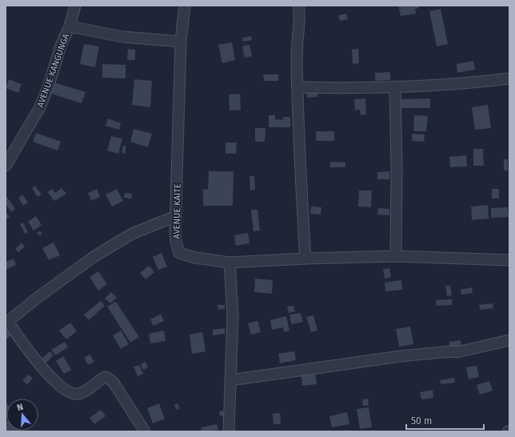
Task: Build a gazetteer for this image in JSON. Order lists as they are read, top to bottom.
{
  "streets": {
    "street": ["AVENUE KANGUNGA", "AVENUE KAITE"]
  },
  "scale_bar": "50 m",
  "north": "top"
}
